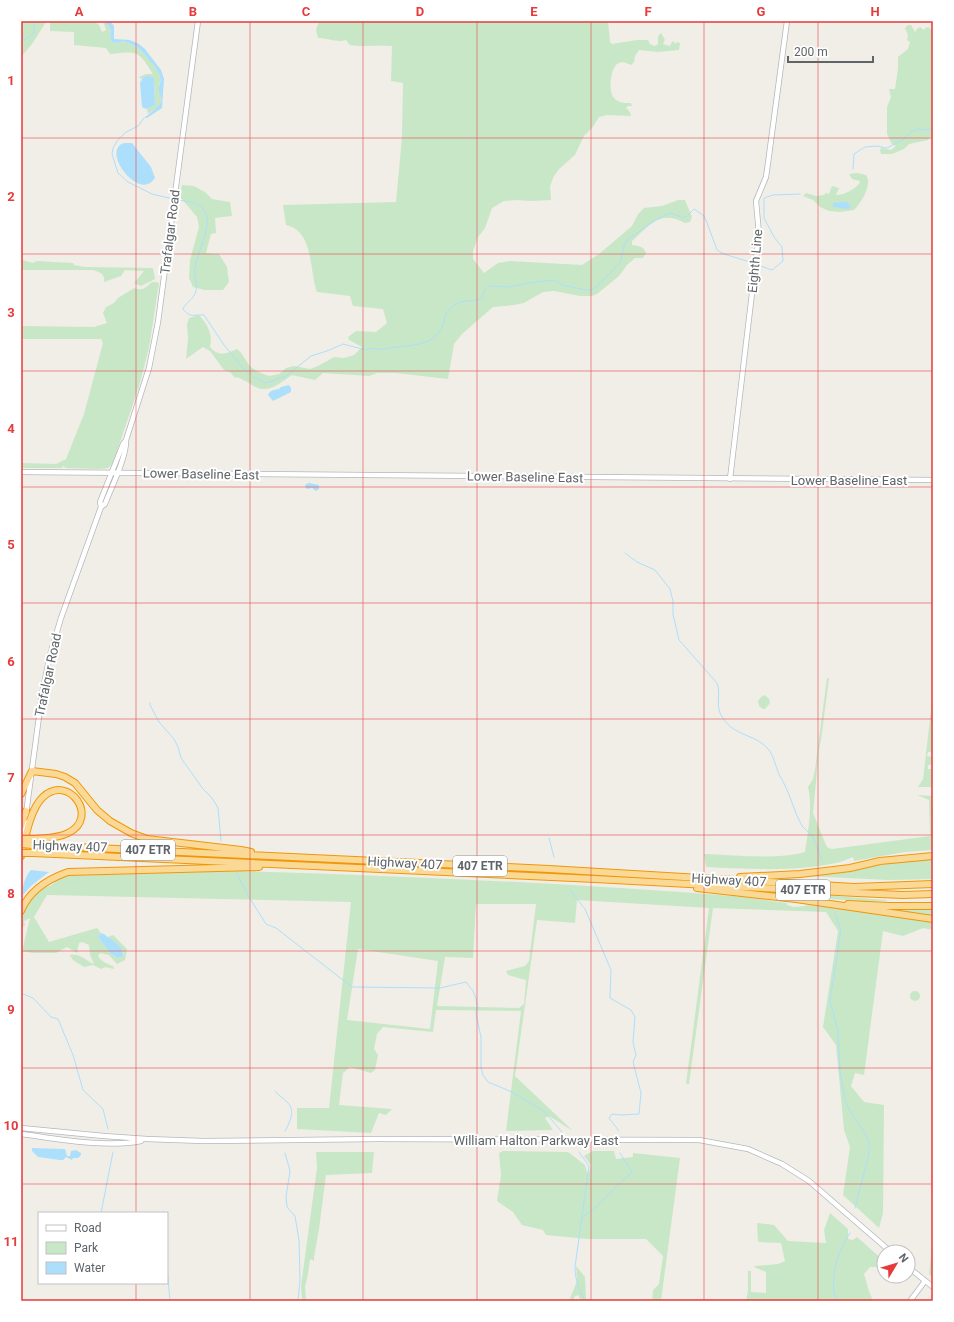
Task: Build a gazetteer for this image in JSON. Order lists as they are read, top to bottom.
{
  "streets": {
    "highway": ["Highway 407", "407 ETR"],
    "main road": [
      "Trafalgar Road",
      "Eighth Line",
      "Lower Baseline East",
      "William Halton Parkway East"
    ]
  },
  "crossings": [
    ["Trafalgar Road", "Lower Baseline East"],
    ["Eighth Line", "Lower Baseline East"]
  ],
  "legend": ["Road", "Park", "Water"],
  "scale_bar": "200 m",
  "north": "top right",
  "grid": {
    "columns": [
      "A",
      "B",
      "C",
      "D",
      "E",
      "F",
      "G",
      "H"
    ],
    "rows": [
      "1",
      "2",
      "3",
      "4",
      "5",
      "6",
      "7",
      "8",
      "9",
      "10",
      "11"
    ]
  }
}
